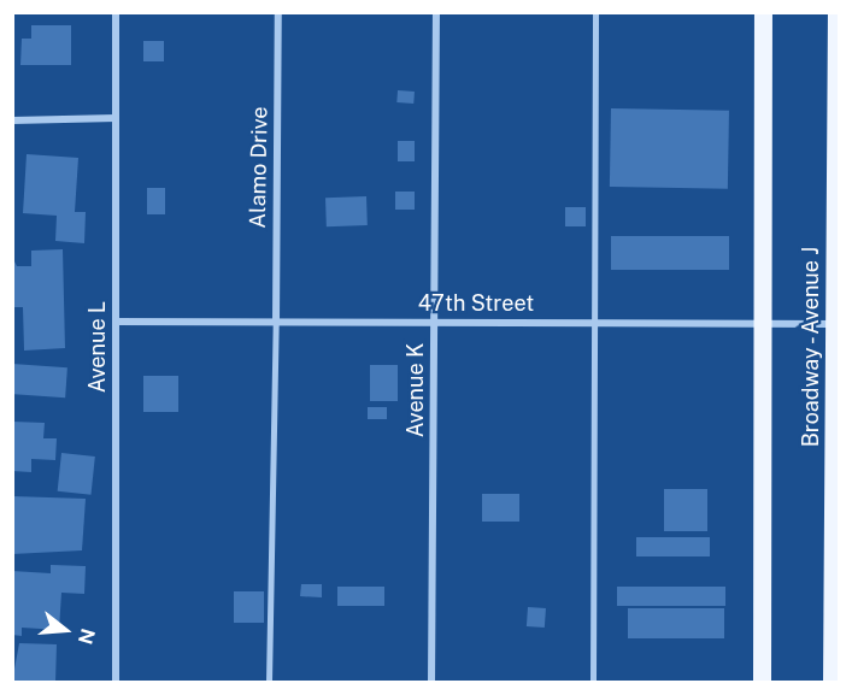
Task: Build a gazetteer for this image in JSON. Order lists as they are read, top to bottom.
{
  "streets": {
    "main road": ["Broadway - Avenue J"],
    "street": [
      "Alamo Drive",
      "47th Street",
      "Avenue L",
      "Avenue K"
    ]
  },
  "crossings": [
    ["Alamo Drive", "47th Street"],
    ["47th Street", "Avenue L"],
    ["47th Street", "Broadway - Avenue J"],
    ["47th Street", "Avenue K"]
  ],
  "north": "right"
}
